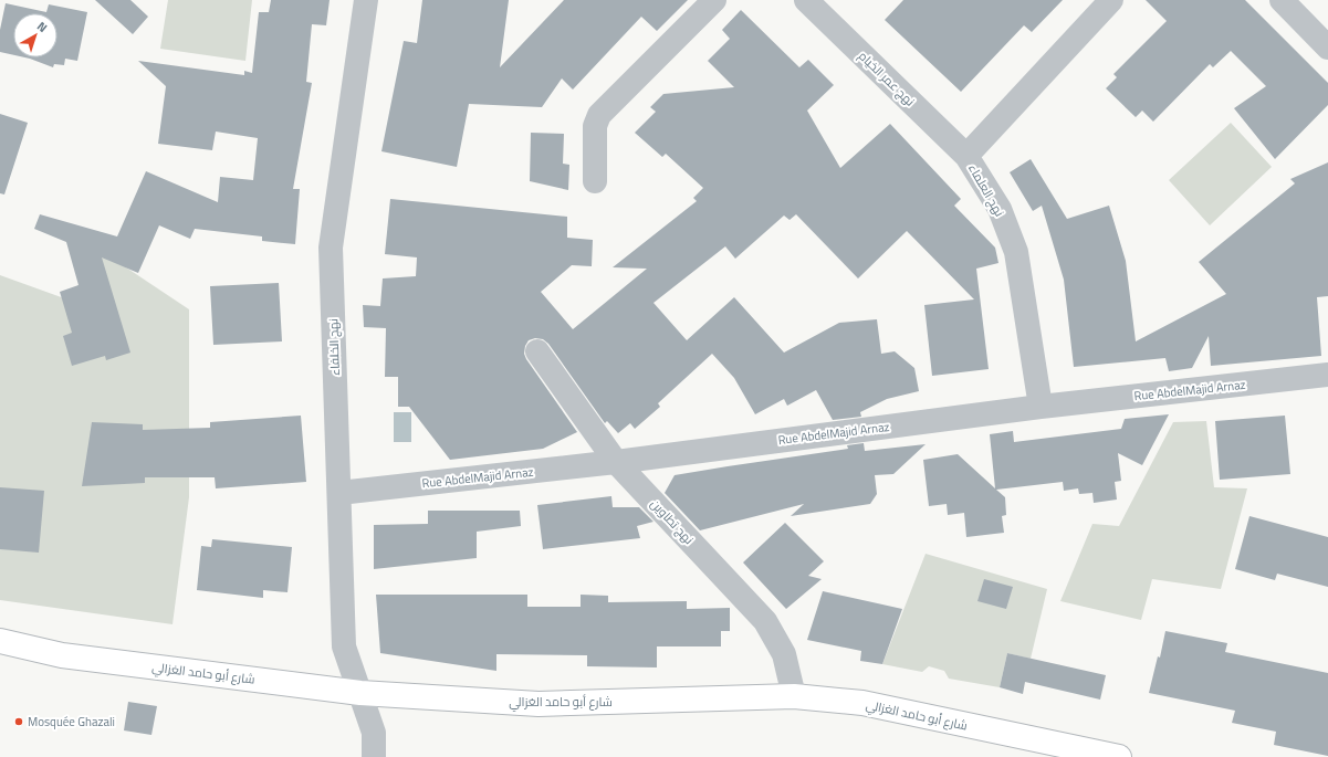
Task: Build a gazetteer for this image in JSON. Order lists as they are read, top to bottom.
{
  "streets": {
    "main road": ["شارع أبو حامد الغزالي"],
    "street": [
      "نهج عمر الخيام",
      "نهج العلماء",
      "نهج الخلفاء",
      "Rue AbdelMajid Arnaz",
      "نهج تطاوين"
    ]
  },
  "crossings": [
    ["نهج عمر الخيام", "نهج العلماء"],
    ["نهج العلماء", "Rue AbdelMajid Arnaz"],
    ["نهج الخلفاء", "Rue AbdelMajid Arnaz"],
    ["نهج الخلفاء", "شارع أبو حامد الغزالي"],
    ["Rue AbdelMajid Arnaz", "نهج تطاوين"],
    ["نهج تطاوين", "شارع أبو حامد الغزالي"]
  ],
  "places": ["Mosquée Ghazali"],
  "north": "top right"
}
